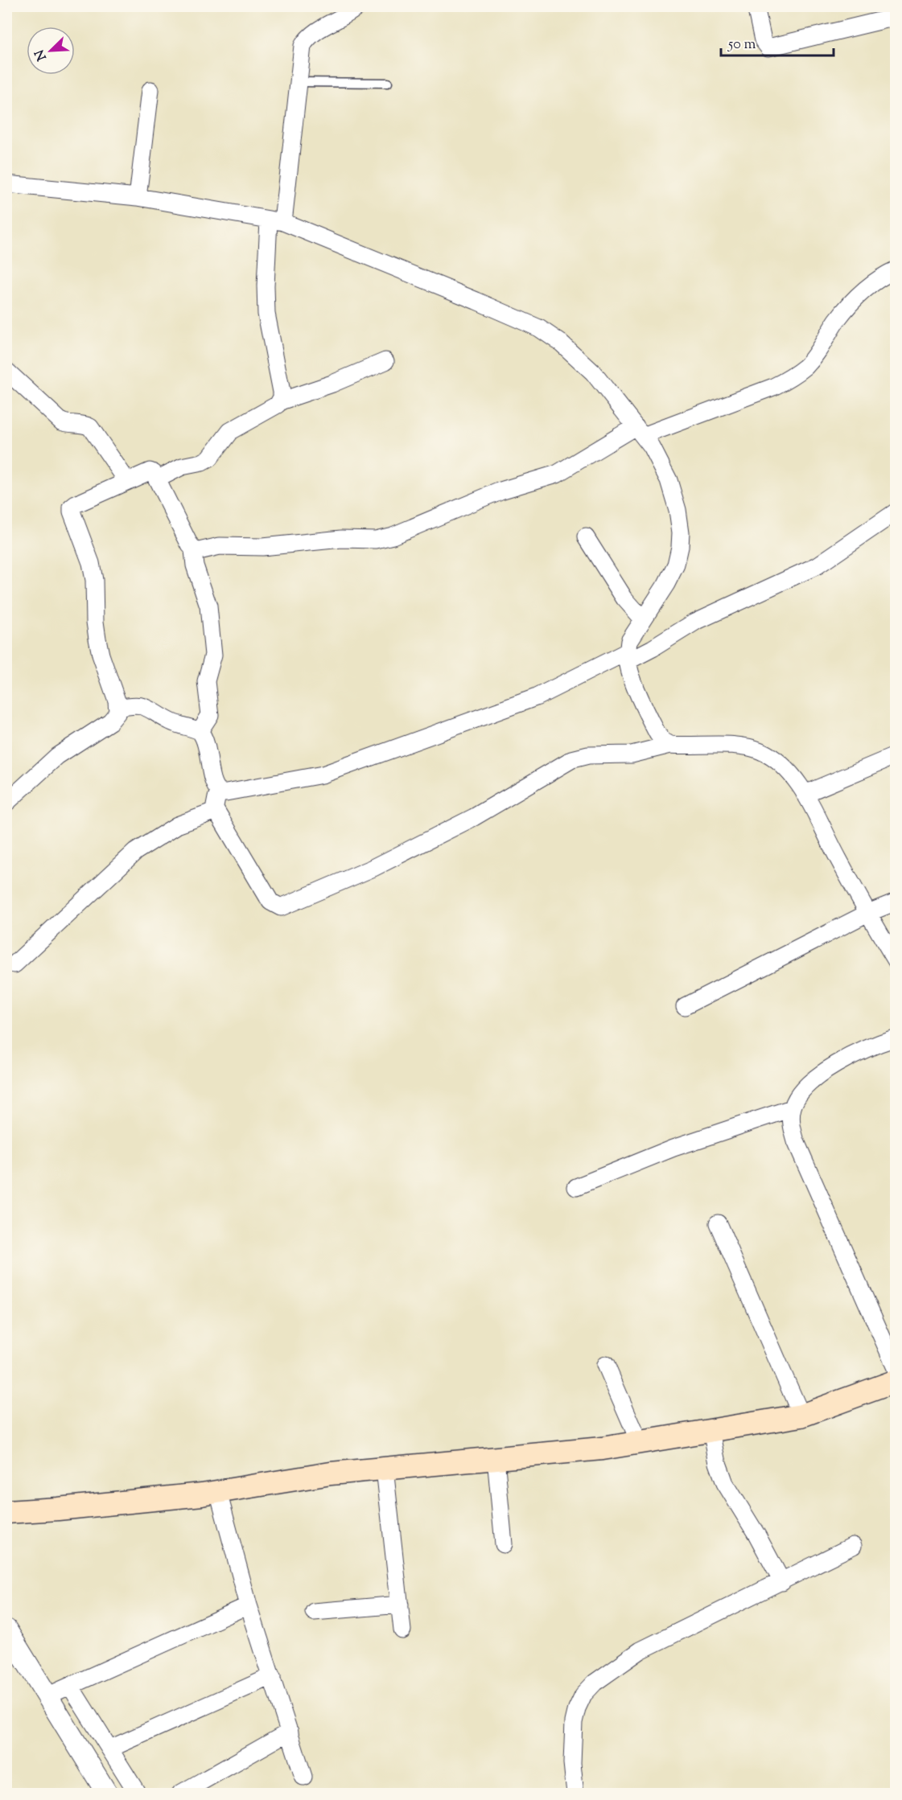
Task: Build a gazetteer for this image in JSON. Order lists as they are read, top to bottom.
{
  "scale_bar": "50 m",
  "north": "bottom left"
}
